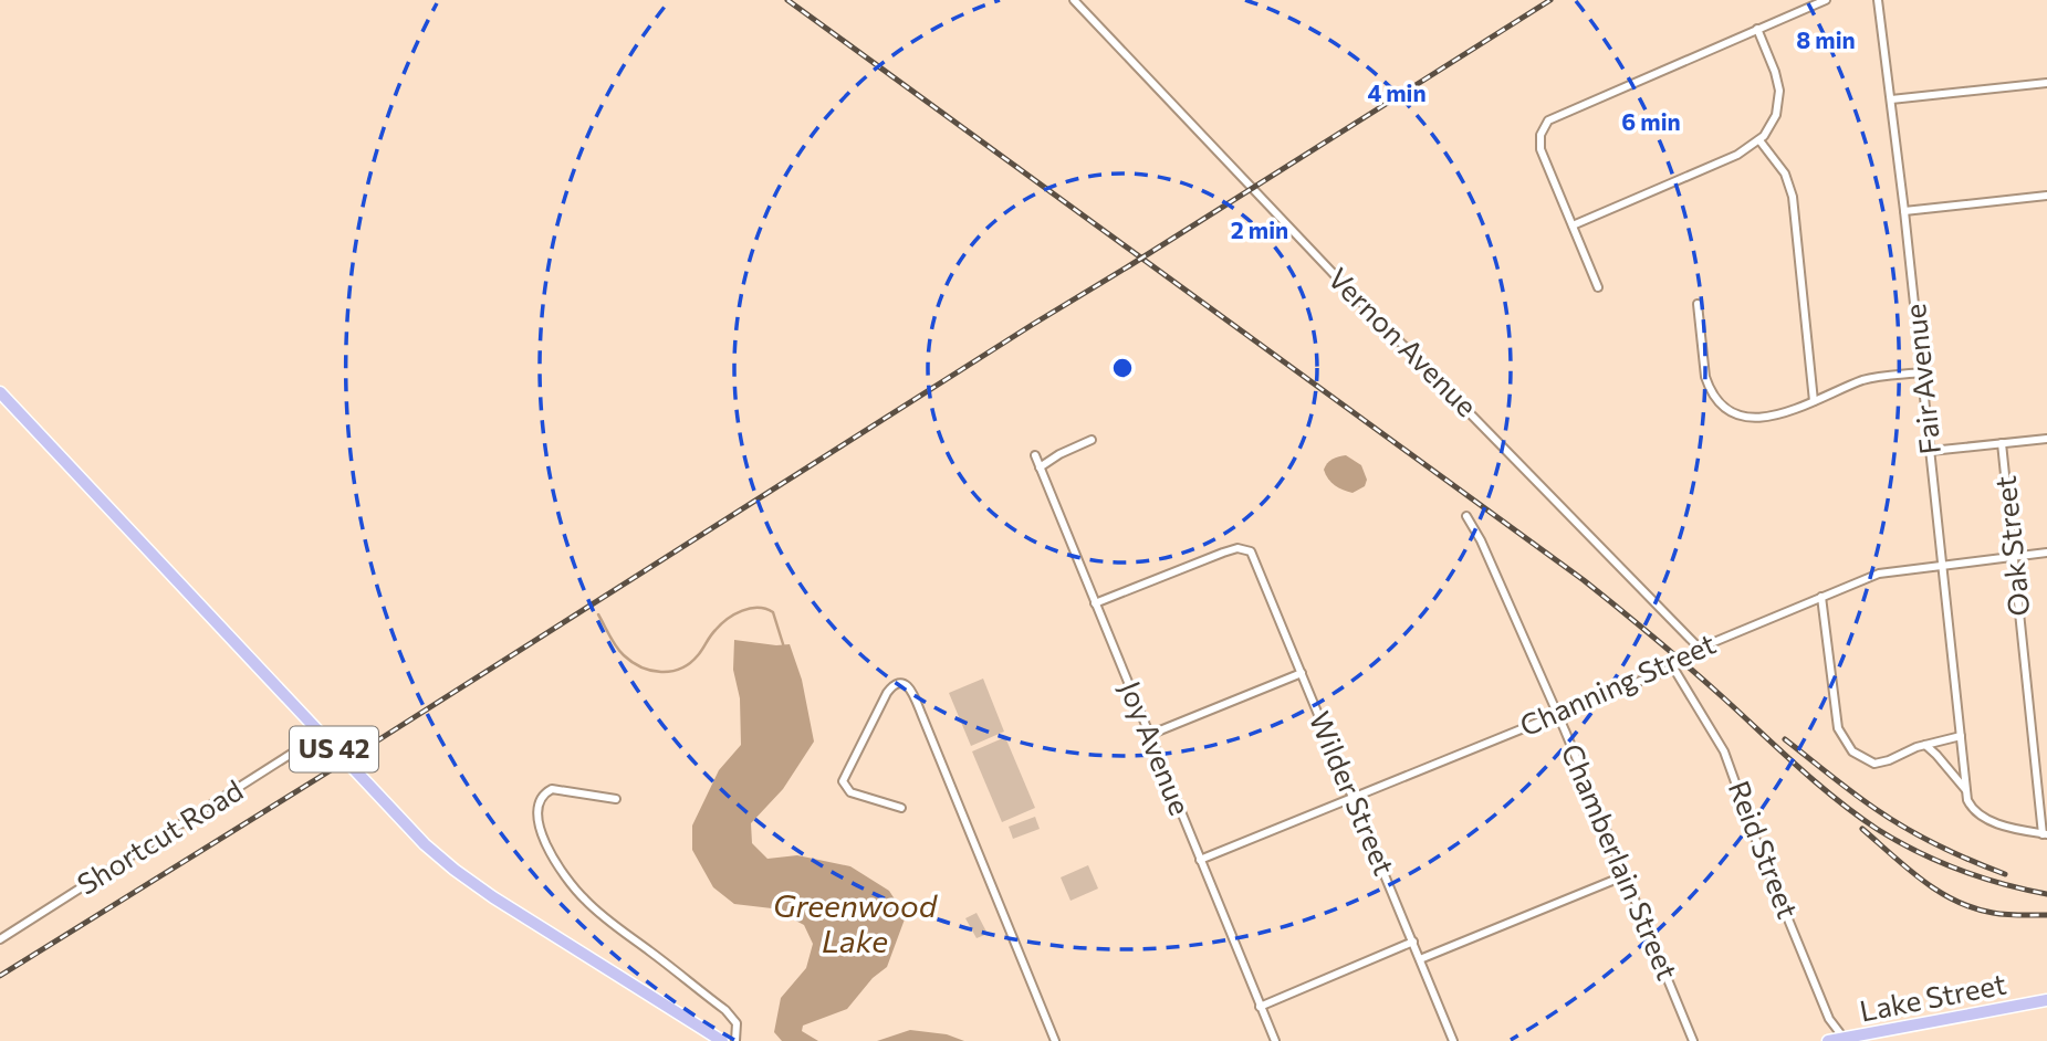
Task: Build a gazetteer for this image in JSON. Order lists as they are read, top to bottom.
{
  "streets": {
    "main road": ["US 42", "Lake Street"],
    "street": [
      "Vernon Avenue",
      "Fair Avenue",
      "Oak Street",
      "Channing Street",
      "Joy Avenue",
      "Wilder Street",
      "Shortcut Road",
      "Reid Street",
      "Chamberlain Street"
    ]
  },
  "crossings": [
    ["Vernon Avenue", "Channing Street"],
    ["Fair Avenue", "Channing Street"],
    ["Oak Street", "Channing Street"],
    ["Channing Street", "Joy Avenue"],
    ["Channing Street", "Wilder Street"],
    ["Channing Street", "Reid Street"],
    ["Channing Street", "Chamberlain Street"],
    ["Joy Avenue", "Wilder Street"],
    ["US 42", "Shortcut Road"],
    ["Reid Street", "Lake Street"]
  ],
  "water": ["Greenwood Lake"],
  "rings": [
    "8 min",
    "4 min",
    "6 min",
    "2 min"
  ]
}
